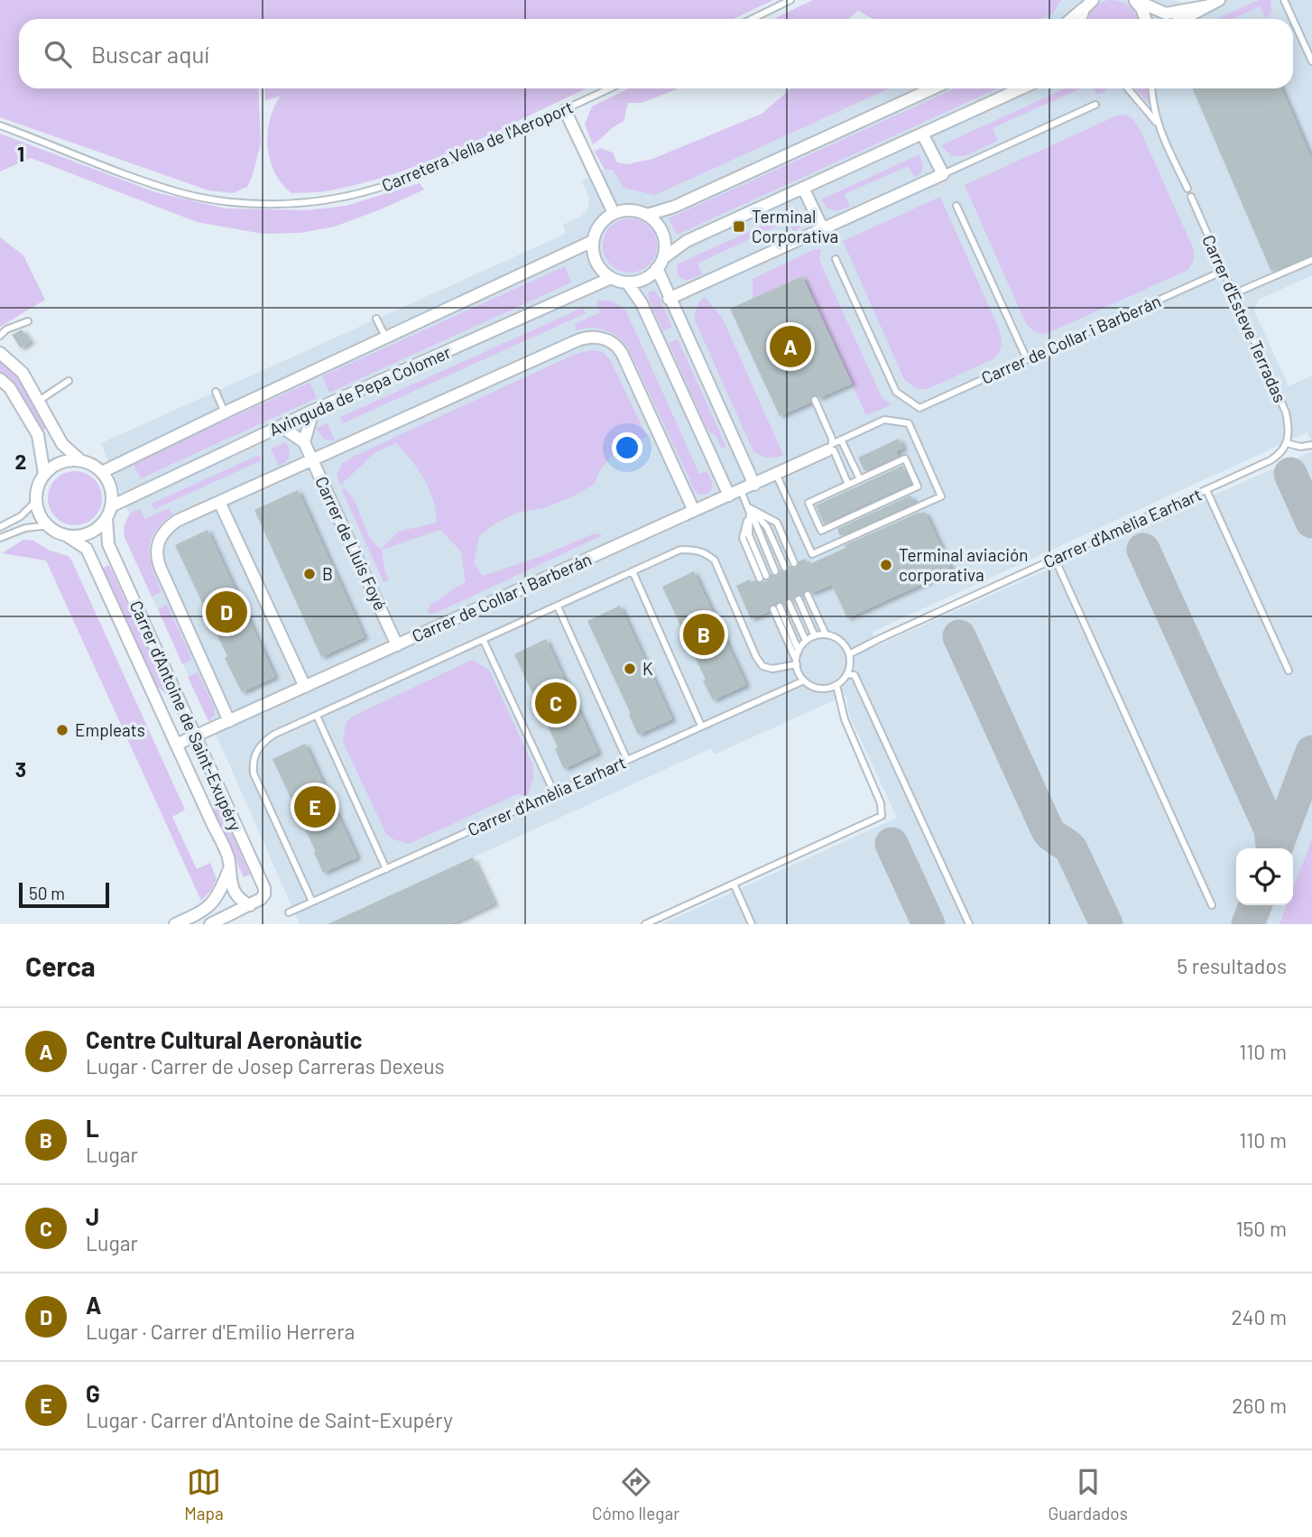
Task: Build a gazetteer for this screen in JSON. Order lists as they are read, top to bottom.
{
  "streets": {
    "street": [
      "Carrer de Collar i Barberán",
      "Avinguda de Pepa Colomer",
      "Carrer de Lluís Foyé",
      "Carrer d'Antoine de Saint-Exupéry"
    ],
    "lane": ["Carretera Vella de l'Aeroport", "Carrer d'Esteve Terradas", "Carrer d'Amèlia Earhart"]
  },
  "crossings": [
    ["Carrer d'Esteve Terradas", "Carrer de Collar i Barberán"],
    ["Carrer d'Esteve Terradas", "Carrer d'Amèlia Earhart"],
    ["Carrer de Collar i Barberán", "Carrer de Lluís Foyé"],
    ["Carrer de Collar i Barberán", "Carrer d'Antoine de Saint-Exupéry"],
    ["Avinguda de Pepa Colomer", "Carrer de Lluís Foyé"],
    ["Avinguda de Pepa Colomer", "Carrer d'Antoine de Saint-Exupéry"]
  ],
  "places": {
    "transit": ["Terminal Corporativa"],
    "other": [
      "Terminal aviación corporativa",
      "B",
      "K",
      "Empleats"
    ]
  },
  "scale_bar": "50 m",
  "page": {
    "search": "Buscar aquí",
    "pins": [
      "A",
      "D",
      "B",
      "C",
      "E"
    ],
    "scale": "50 m",
    "heading": ["Cerca", "5 resultados"],
    "list": [
      {
        "mark": "A",
        "name": "Centre Cultural Aeronàutic",
        "note": "Lugar · Carrer de Josep Carreras Dexeus",
        "value": "110 m"
      },
      {
        "mark": "B",
        "name": "L",
        "note": "Lugar",
        "value": "110 m"
      },
      {
        "mark": "C",
        "name": "J",
        "note": "Lugar",
        "value": "150 m"
      },
      {
        "mark": "D",
        "name": "A",
        "note": "Lugar · Carrer d'Emilio Herrera",
        "value": "240 m"
      },
      {
        "mark": "E",
        "name": "G",
        "note": "Lugar · Carrer d'Antoine de Saint-Exupéry",
        "value": "260 m"
      }
    ],
    "nav": ["Mapa", "Cómo llegar", "Guardados"]
  },
  "grid": {
    "rows": ["1", "2", "3"]
  }
}
